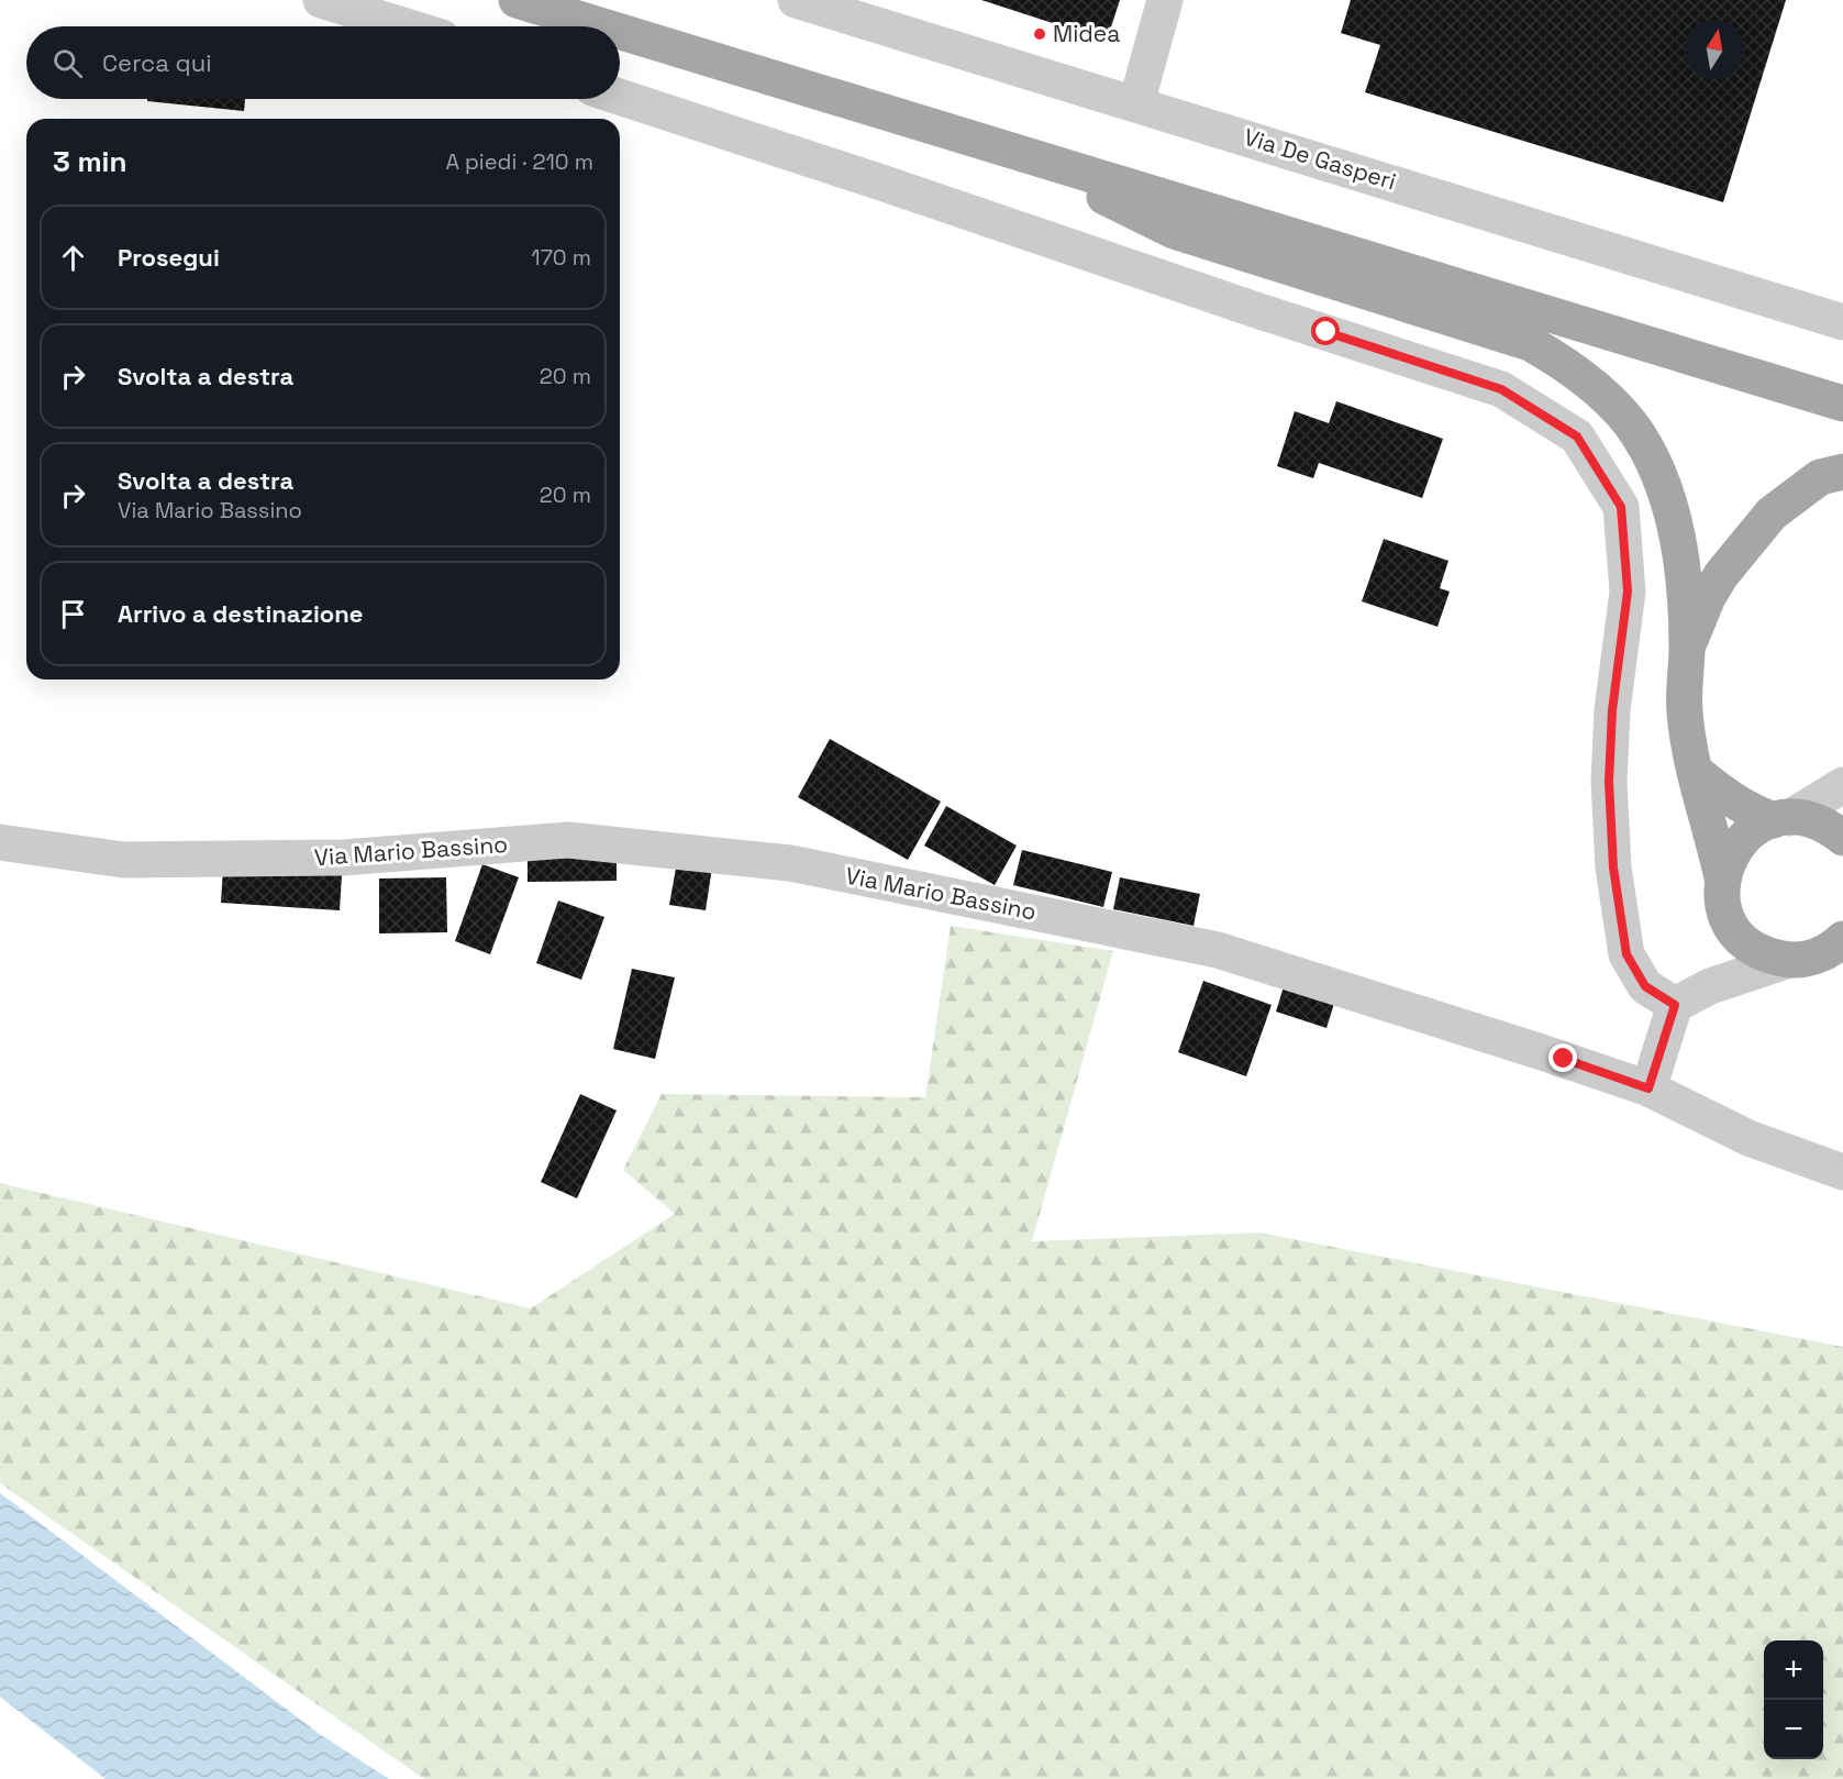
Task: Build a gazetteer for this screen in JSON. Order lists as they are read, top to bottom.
{
  "streets": {
    "street": ["Via De Gasperi", "Via Mario Bassino"]
  },
  "places": ["Midea"],
  "north": "top",
  "page": {
    "search": "Cerca qui",
    "heading": ["3 min", "A piedi · 210 m"],
    "list": [
      ["Prosegui", "170 m"],
      ["Svolta a destra", "20 m"],
      ["Svolta a destra", "Via Mario Bassino", "20 m"],
      "Arrivo a destinazione"
    ],
    "map_buttons": ["+", "−"]
  }
}
